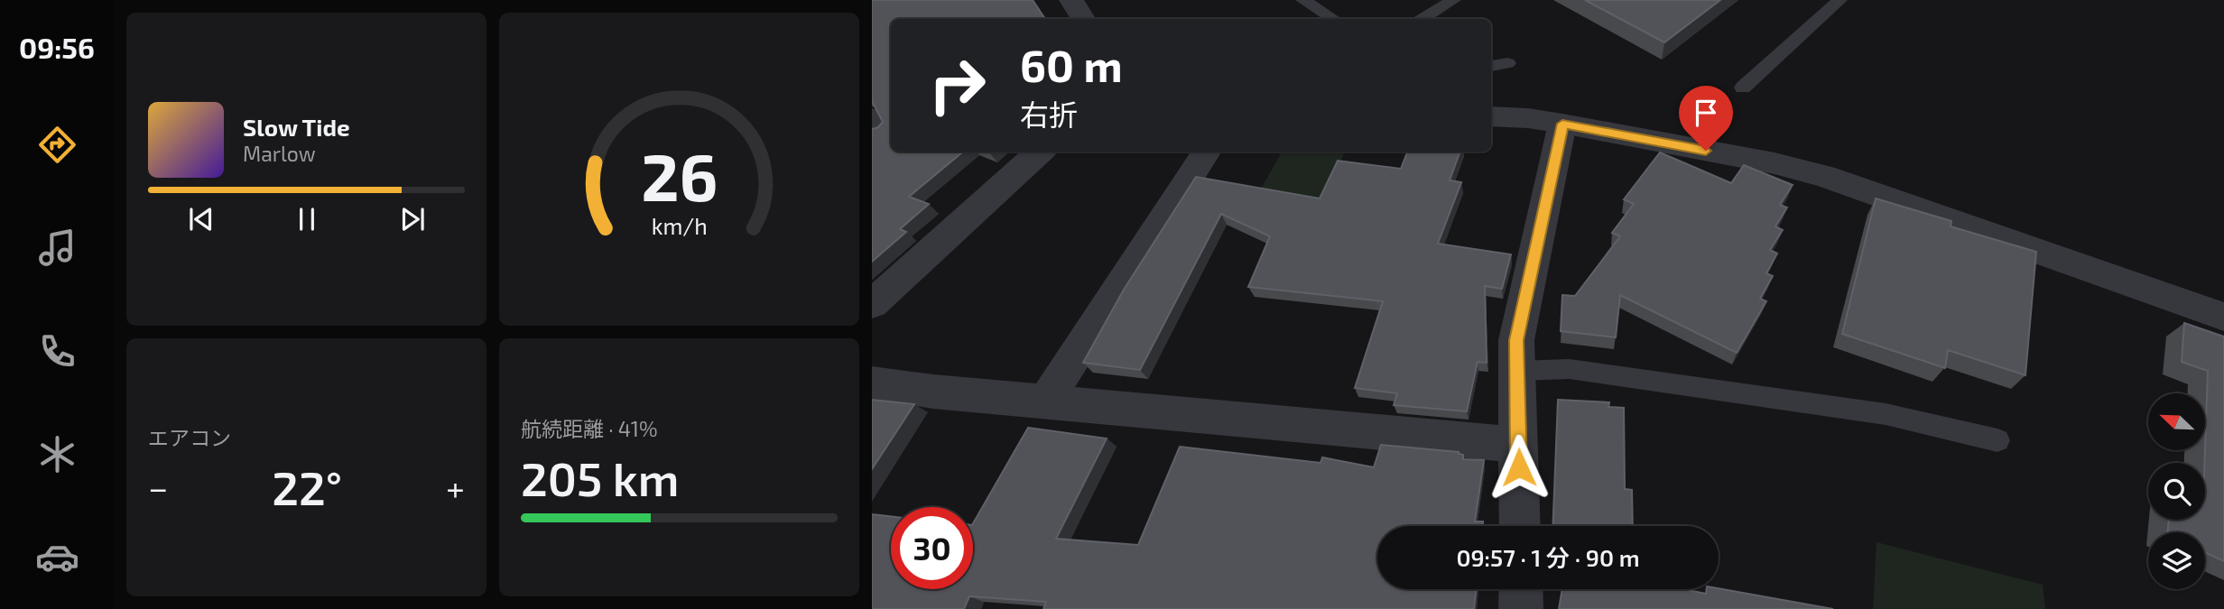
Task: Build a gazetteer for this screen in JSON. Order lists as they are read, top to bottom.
{
  "north": "top left",
  "page": {
    "tabs": "09:56",
    "turn": ["60 m", "右折"],
    "song": ["Slow Tide", "Marlow"],
    "tile": [
      "エアコン",
      ["航続距離 · 41%", "205 km"]
    ],
    "heat": ["−", "22°", "+"],
    "limit": "30",
    "trip": "09:57 · 1 分 · 90 m",
    "gauge": ["26", "km/h"]
  }
}
